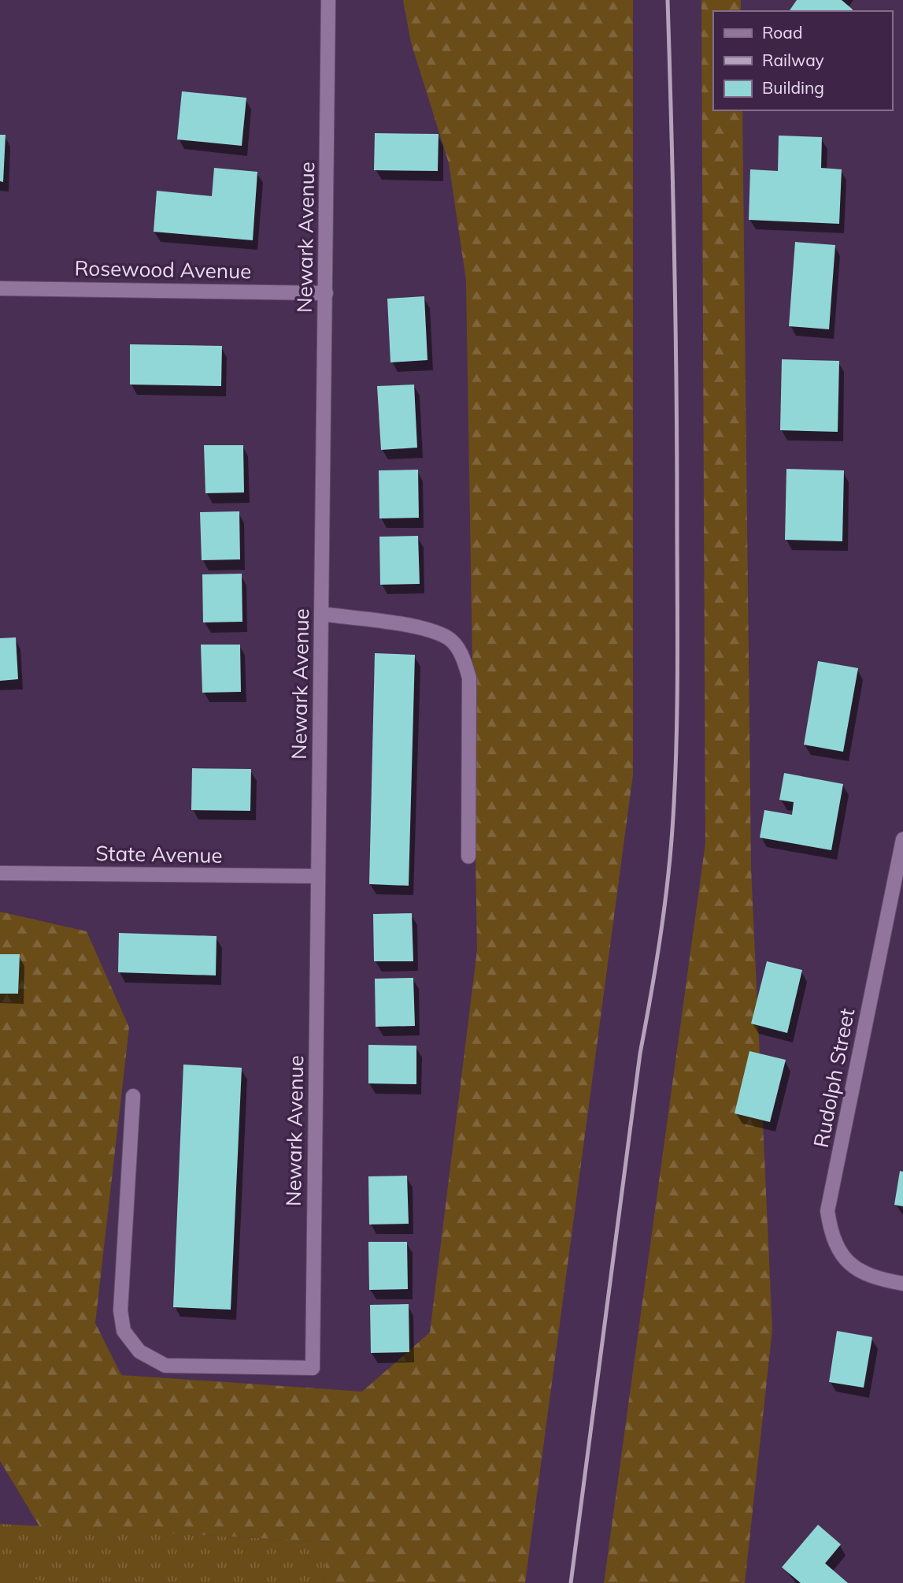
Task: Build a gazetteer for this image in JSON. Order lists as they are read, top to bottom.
{
  "streets": {
    "street": [
      "Newark Avenue",
      "Rosewood Avenue",
      "State Avenue",
      "Rudolph Street"
    ]
  },
  "crossings": [
    ["Newark Avenue", "Rosewood Avenue"],
    ["Newark Avenue", "State Avenue"]
  ],
  "legend": ["Road", "Railway", "Building"]
}
